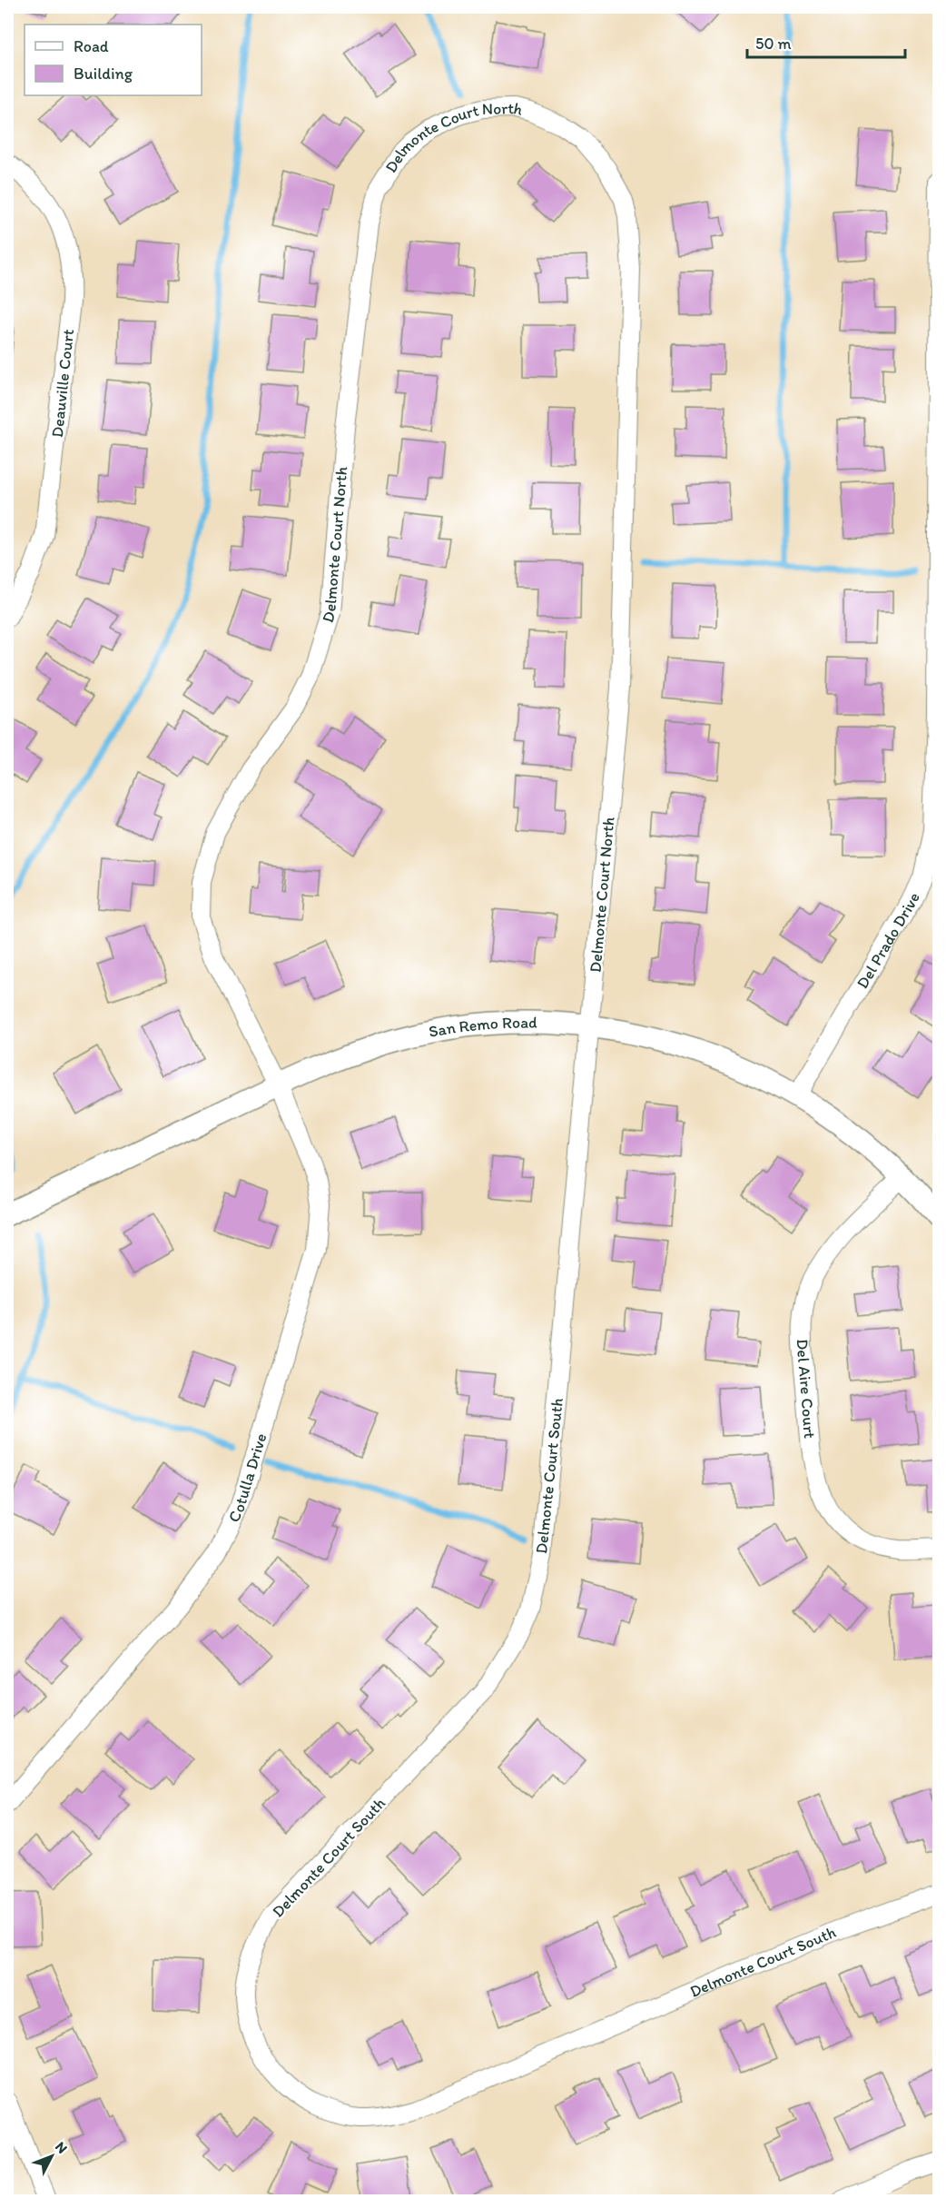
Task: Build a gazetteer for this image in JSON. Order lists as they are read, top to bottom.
{
  "streets": {
    "street": [
      "Delmonte Court North",
      "Deauville Court",
      "Del Prado Drive",
      "San Remo Road",
      "Del Aire Court",
      "Delmonte Court South",
      "Cotulla Drive"
    ]
  },
  "crossings": [
    ["Delmonte Court North", "San Remo Road"],
    ["Delmonte Court North", "Delmonte Court South"],
    ["Delmonte Court North", "Cotulla Drive"],
    ["Del Prado Drive", "San Remo Road"],
    ["San Remo Road", "Del Aire Court"],
    ["San Remo Road", "Delmonte Court South"],
    ["San Remo Road", "Cotulla Drive"]
  ],
  "legend": ["Road", "Building"],
  "scale_bar": "50 m",
  "north": "top right"
}
